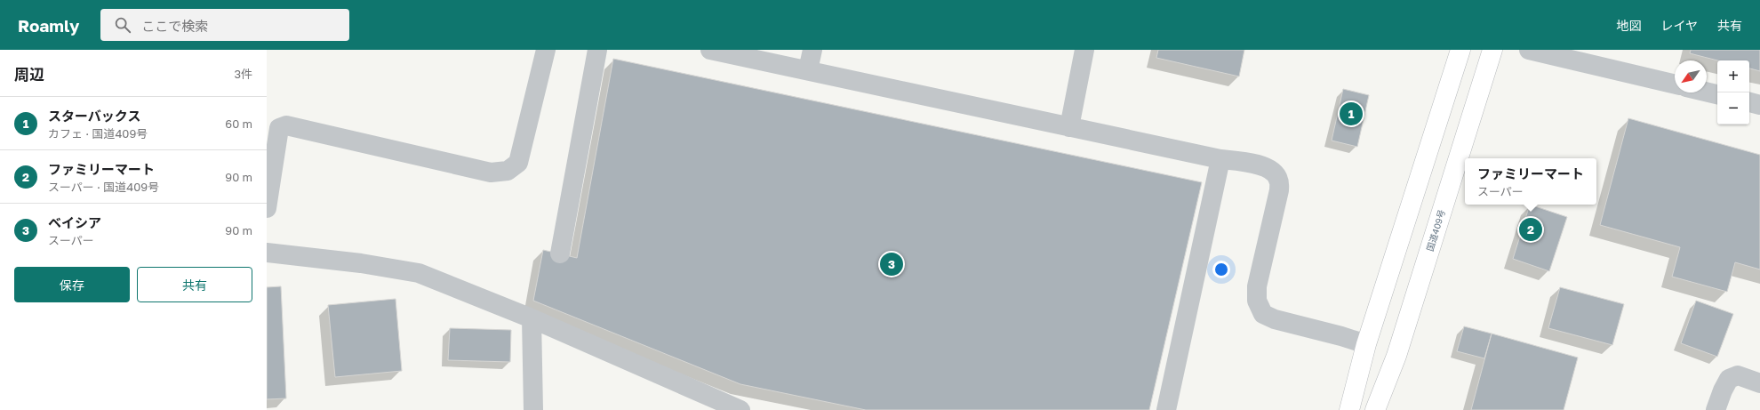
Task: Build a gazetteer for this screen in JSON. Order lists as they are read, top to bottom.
{
  "streets": {
    "highway": ["国道409号"]
  },
  "north": "bottom left",
  "page": {
    "header": "Roamly",
    "search": "ここで検索",
    "nav": ["地図", "レイヤ", "共有"],
    "heading": ["周辺", "3件"],
    "map_buttons": ["+", "−"],
    "list": [
      {
        "mark": "1",
        "name": "スターバックス",
        "note": "カフェ · 国道409号",
        "value": "60 m"
      },
      {
        "mark": "2",
        "name": "ファミリーマート",
        "note": "スーパー · 国道409号",
        "value": "90 m"
      },
      {
        "mark": "3",
        "name": "ベイシア",
        "note": "スーパー",
        "value": "90 m"
      }
    ],
    "pins": ["1", "2", "3"],
    "popup": ["ファミリーマート", "スーパー"],
    "buttons": ["保存", "共有"]
  }
}
